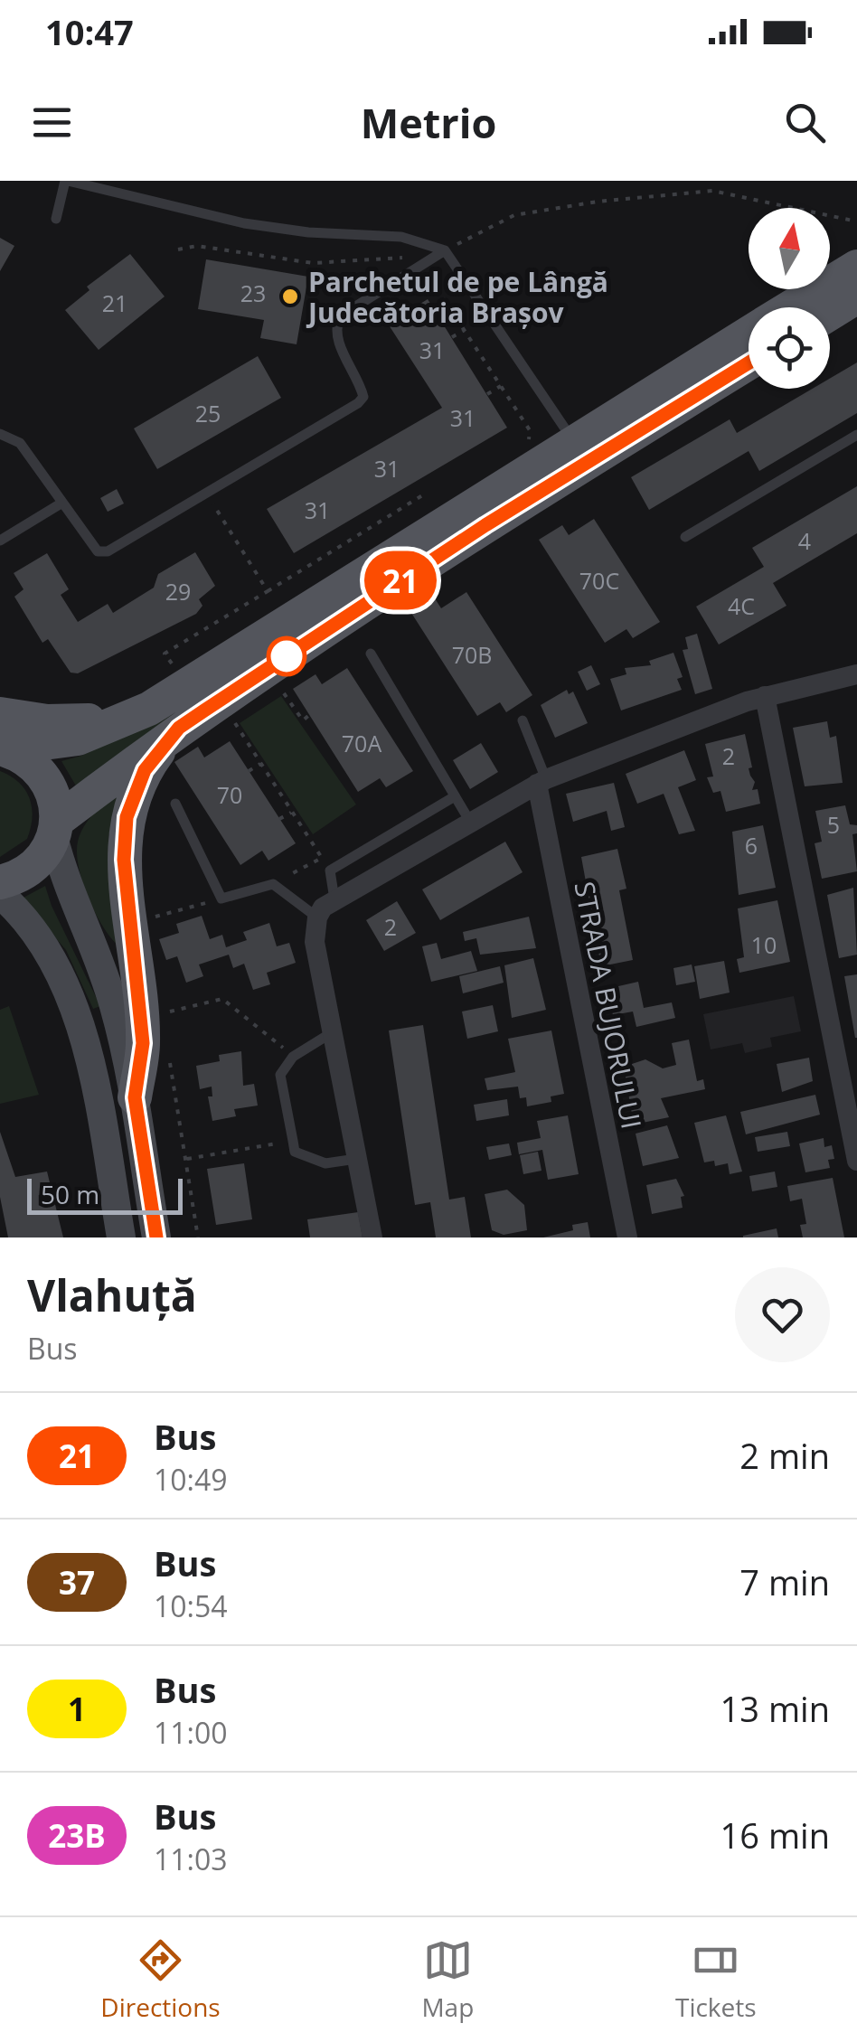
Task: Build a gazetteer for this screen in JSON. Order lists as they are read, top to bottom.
{
  "streets": {
    "street": ["STRADA BUJORULUI"]
  },
  "places": ["Parchetul de pe Lângă Judecătoria Brașov"],
  "lines": ["bus line 21"],
  "house_numbers": [
    "23",
    "21",
    "31",
    "25",
    "31",
    "31",
    "31",
    "4",
    "70C",
    "29",
    "4C",
    "70B",
    "70A",
    "2",
    "70",
    "5",
    "6",
    "2",
    "10"
  ],
  "scale_bar": "50 m",
  "north": "top",
  "page": {
    "status": "10:47",
    "header": "Metrio",
    "on_map": "21",
    "scale": "50 m",
    "heading": ["Vlahuță", "Bus"],
    "list": [
      {
        "mark": "21",
        "name": "Bus",
        "note": "10:49",
        "value": "2 min"
      },
      {
        "mark": "37",
        "name": "Bus",
        "note": "10:54",
        "value": "7 min"
      },
      {
        "mark": "1",
        "name": "Bus",
        "note": "11:00",
        "value": "13 min"
      },
      {
        "mark": "23B",
        "name": "Bus",
        "note": "11:03",
        "value": "16 min"
      }
    ],
    "tabs": ["Directions", "Map", "Tickets"]
  }
}
